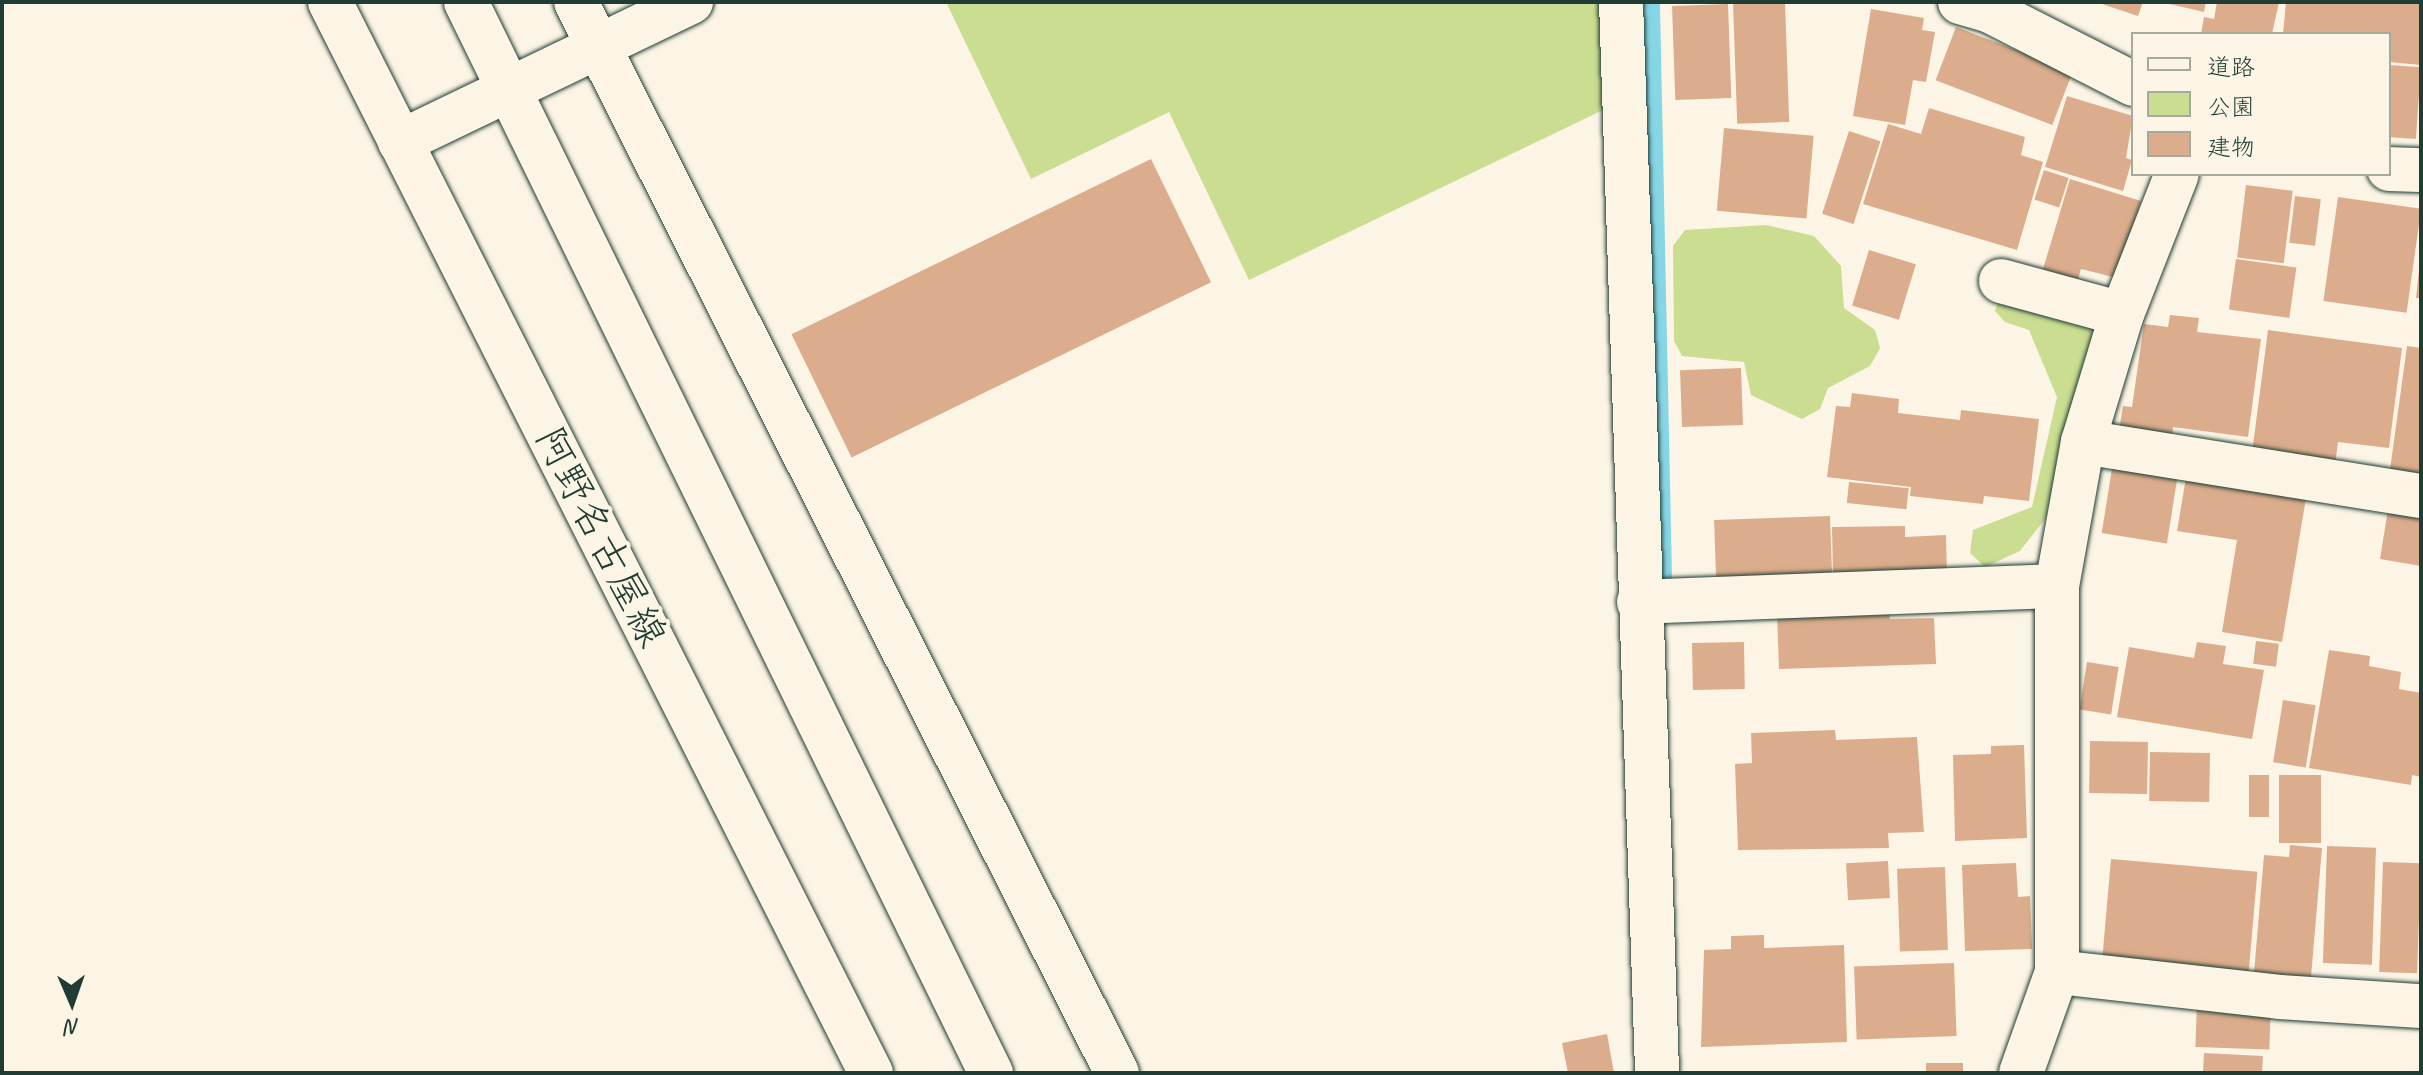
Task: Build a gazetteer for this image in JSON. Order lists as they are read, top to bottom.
{
  "streets": {
    "street": ["阿野名古屋線"]
  },
  "legend": ["道路", "公園", "建物"],
  "north": "bottom"
}
